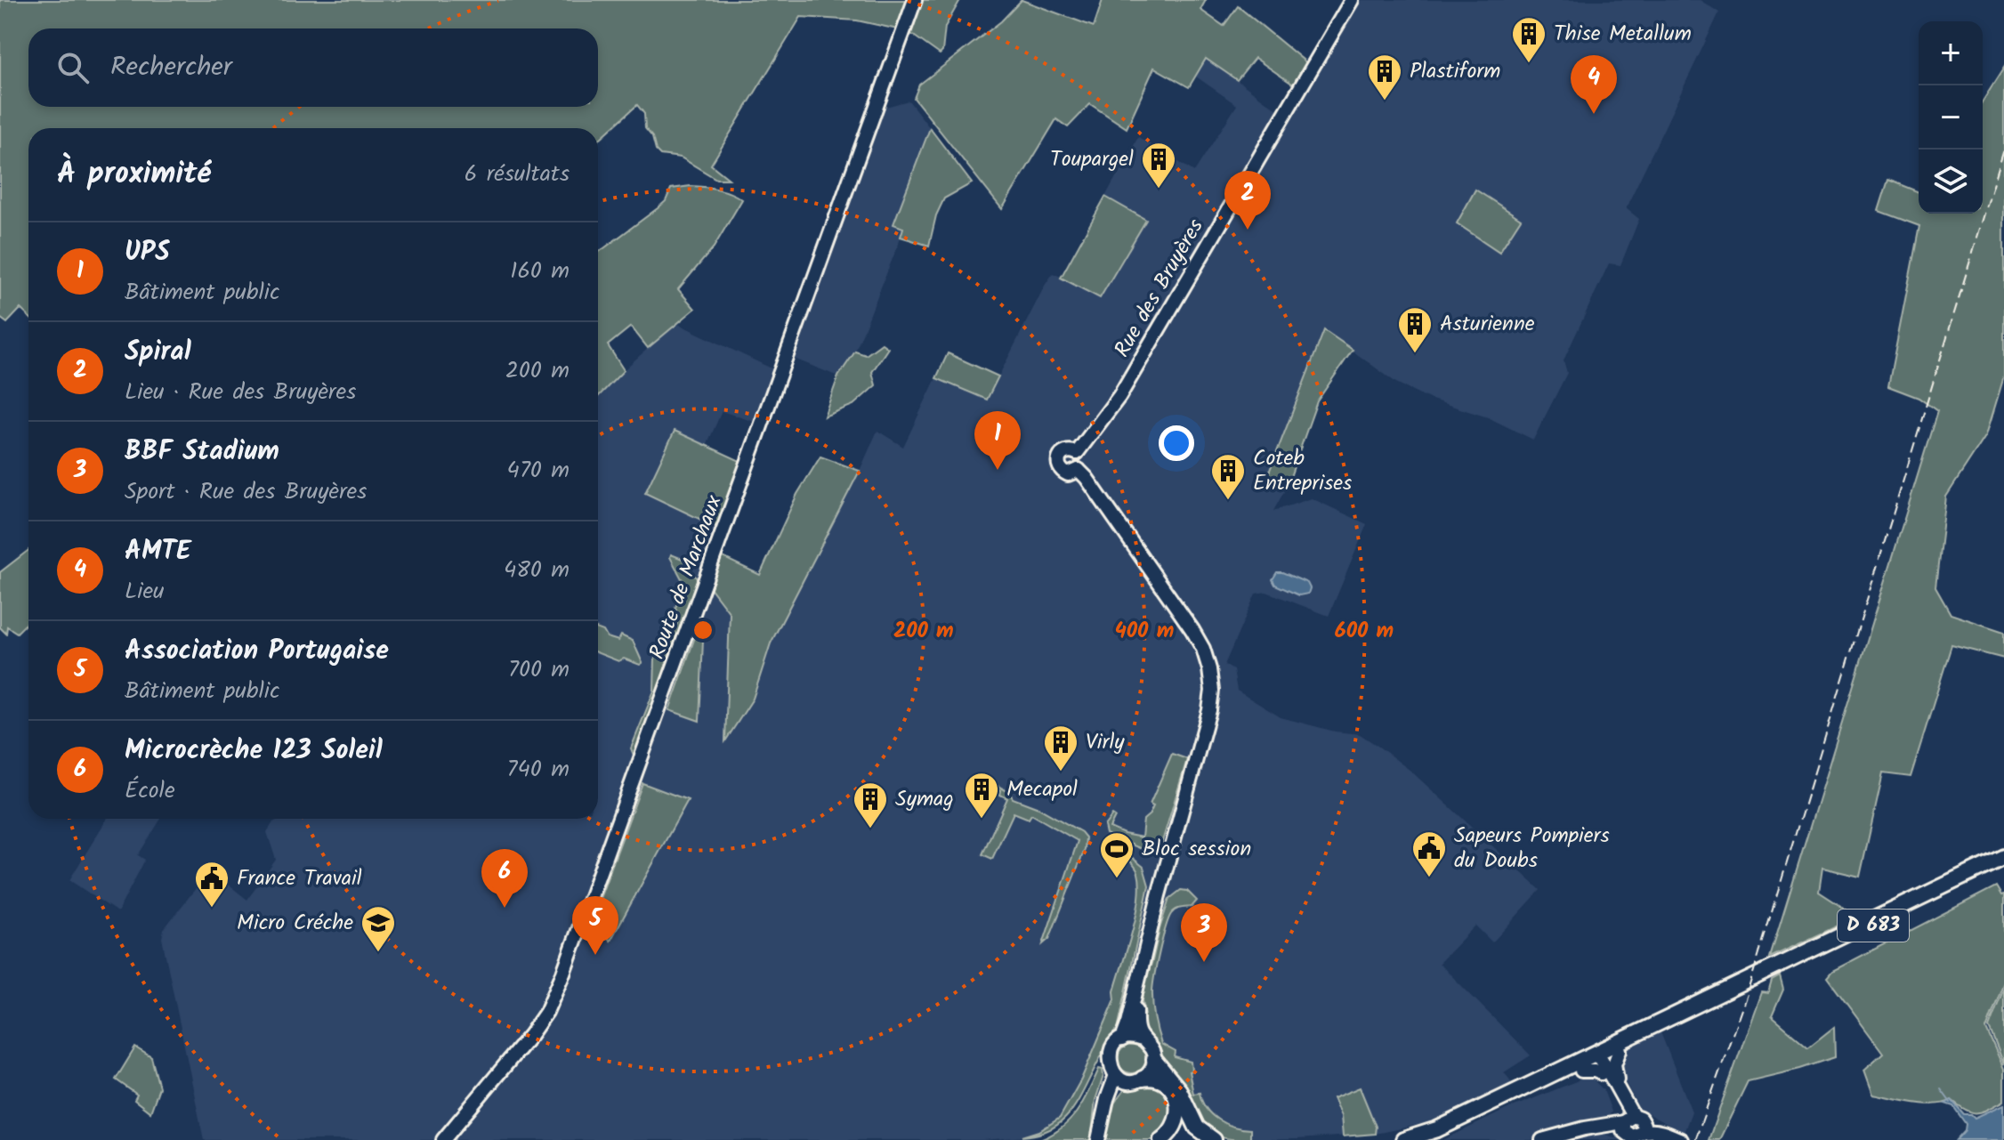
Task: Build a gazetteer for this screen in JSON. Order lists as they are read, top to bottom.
{
  "streets": {
    "main road": ["D 683"],
    "street": ["Rue des Bruyères", "Route de Marchaux"]
  },
  "places": {
    "building": [
      "Thise Metallum",
      "Plastiform",
      "Toupargel",
      "Asturienne",
      "Coteb Entreprises",
      "Virly",
      "Mecapol",
      "Symag"
    ],
    "public building": ["Sapeurs Pompiers du Doubs", "France Travail"],
    "sports": ["Bloc session"],
    "school or university": ["Micro Créche"]
  },
  "page": {
    "map_buttons": ["+", "−"],
    "search": "Rechercher",
    "pins": [
      "4",
      "2",
      "1",
      "6",
      "5",
      "3"
    ],
    "heading": ["À proximité", "6 résultats"],
    "list": [
      {
        "mark": "1",
        "name": "UPS",
        "note": "Bâtiment public",
        "value": "160 m"
      },
      {
        "mark": "2",
        "name": "Spiral",
        "note": "Lieu · Rue des Bruyères",
        "value": "200 m"
      },
      {
        "mark": "3",
        "name": "BBF Stadium",
        "note": "Sport · Rue des Bruyères",
        "value": "470 m"
      },
      {
        "mark": "4",
        "name": "AMTE",
        "note": "Lieu",
        "value": "480 m"
      },
      {
        "mark": "5",
        "name": "Association Portugaise",
        "note": "Bâtiment public",
        "value": "700 m"
      },
      {
        "mark": "6",
        "name": "Microcrèche 123 Soleil",
        "note": "École",
        "value": "740 m"
      }
    ]
  },
  "rings": ["200 m", "400 m", "600 m"]
}
